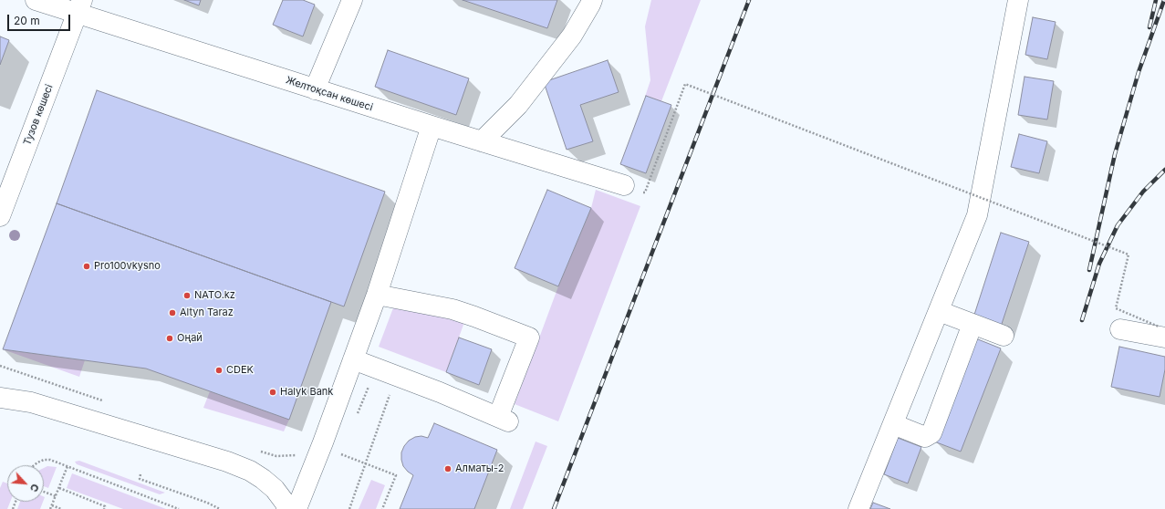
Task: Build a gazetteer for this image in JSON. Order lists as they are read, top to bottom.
{
  "streets": {
    "street": ["Желтоқсан көшесі", "Тузов көшесі"]
  },
  "crossings": [
    ["Желтоқсан көшесі", "Тузов көшесі"]
  ],
  "places": [
    "Pro100vkysno",
    "NATO.kz",
    "Altyn Taraz",
    "Оңай",
    "CDEK",
    "Halyk Bank",
    "Алматы-2"
  ],
  "scale_bar": "20 m",
  "north": "bottom right"
}
